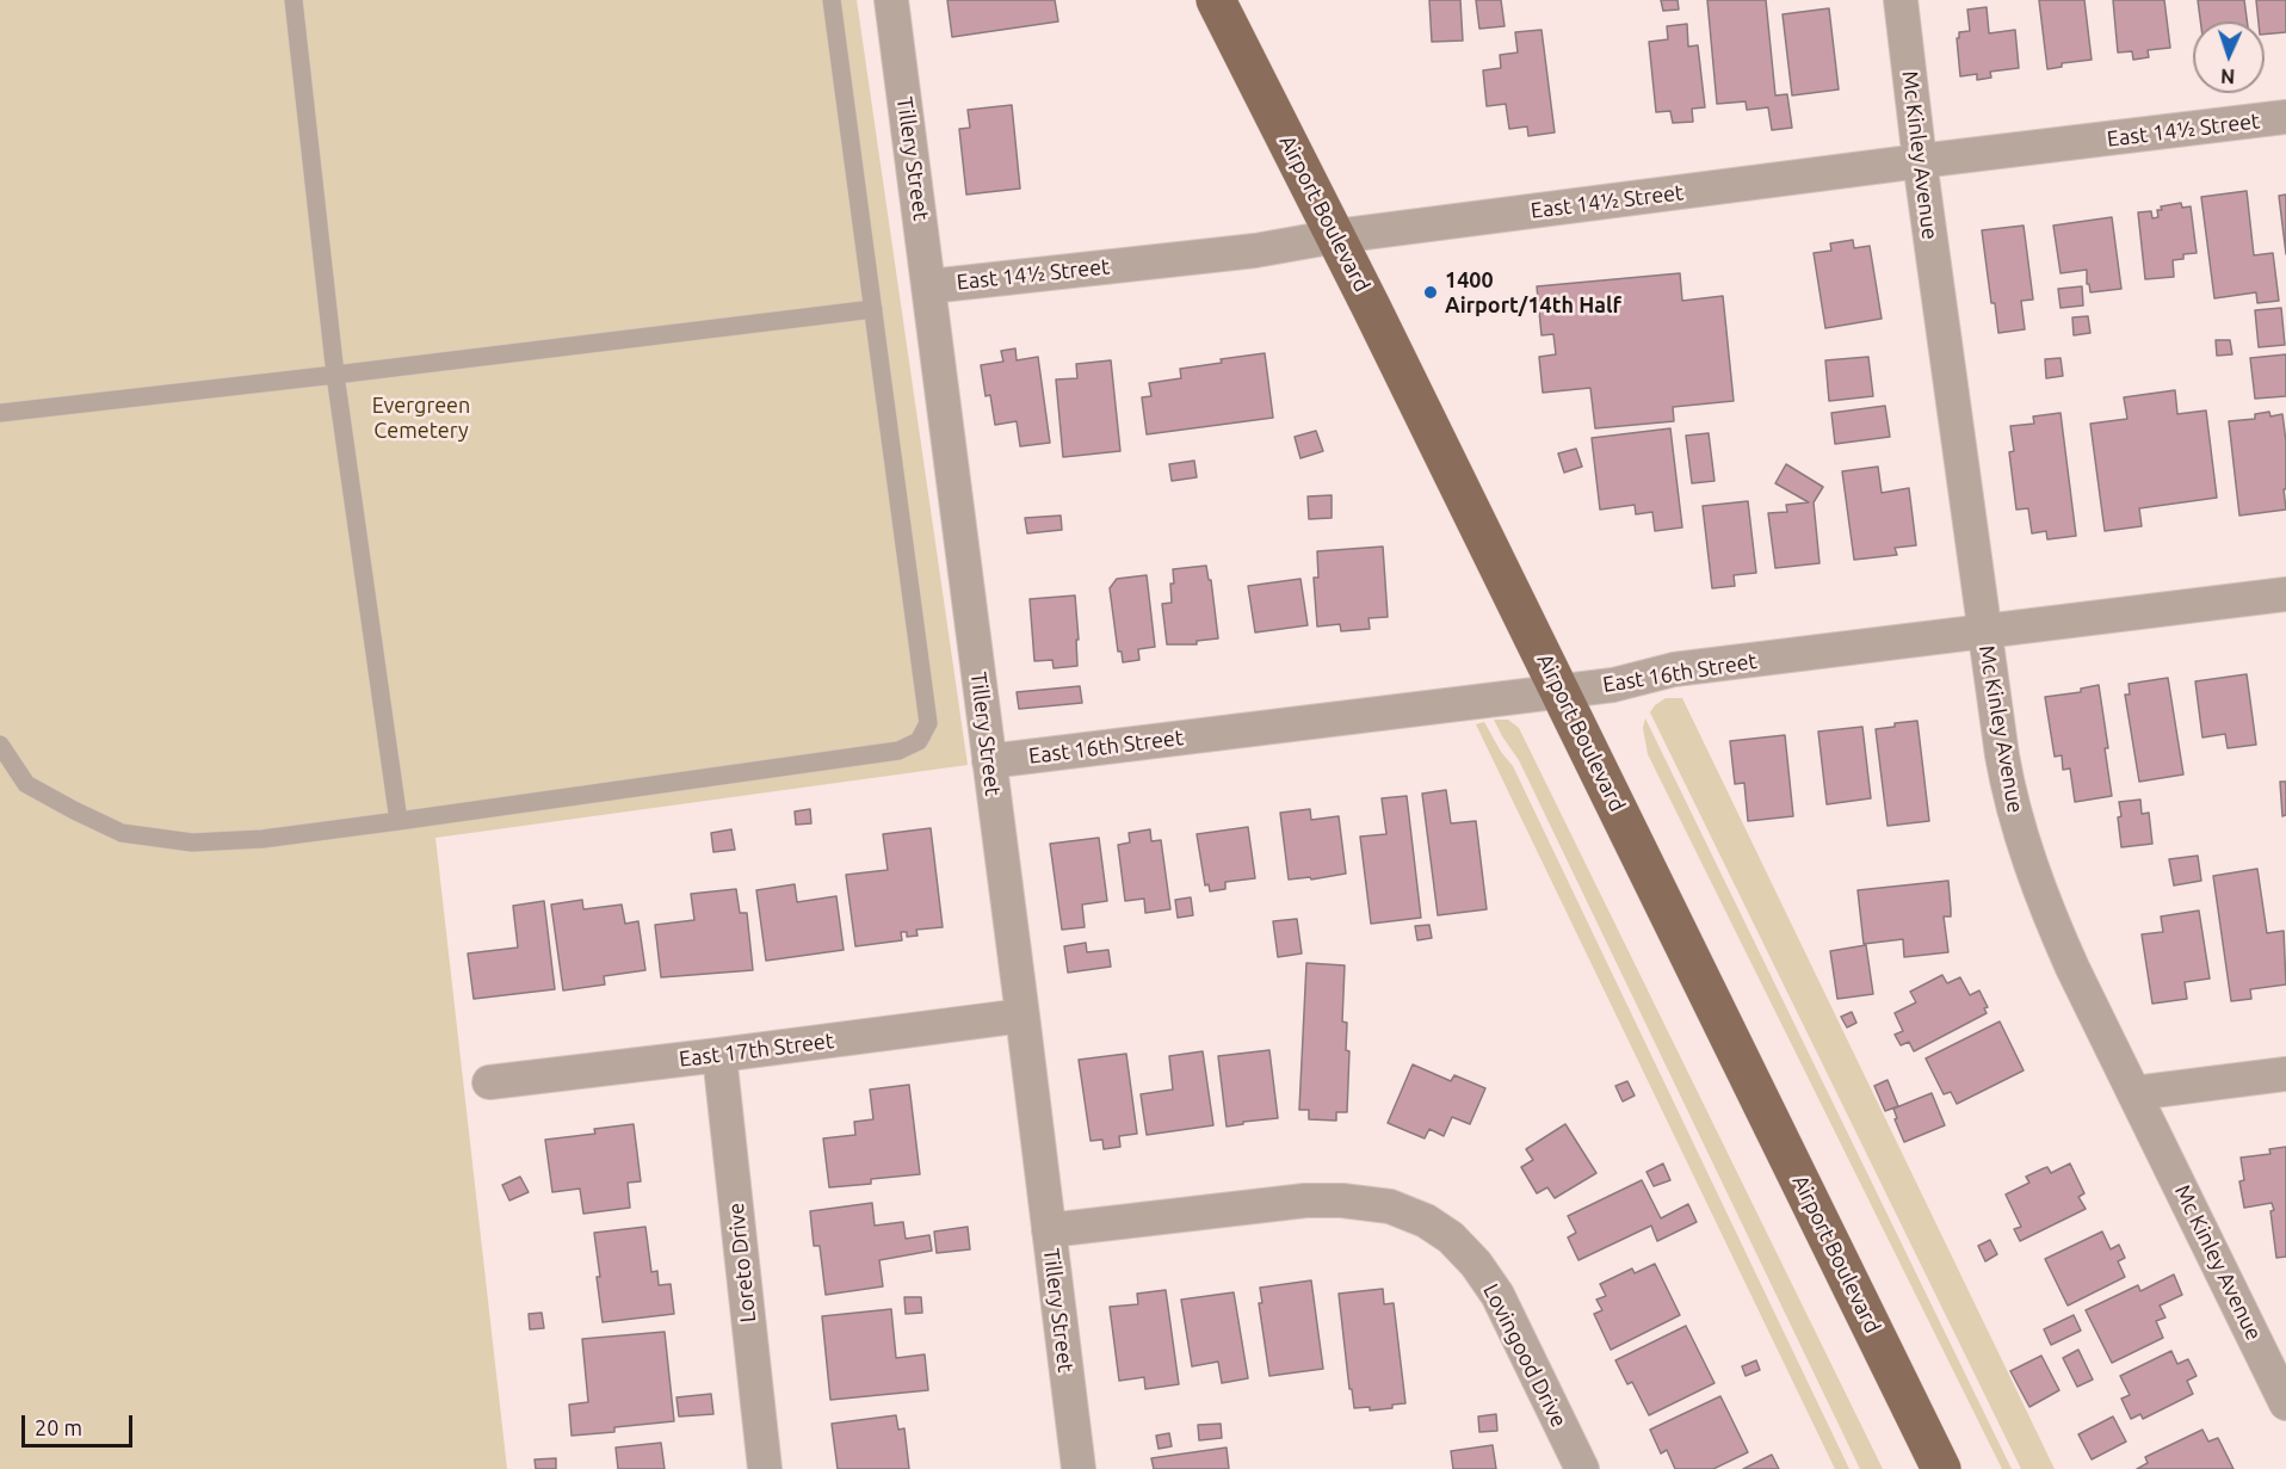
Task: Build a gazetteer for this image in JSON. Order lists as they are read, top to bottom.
{
  "streets": {
    "main road": ["Airport Boulevard"],
    "street": [
      "East 14½ Street",
      "Mc Kinley Avenue",
      "Tillery Street",
      "East 16th Street",
      "East 17th Street",
      "Loreto Drive",
      "Lovingood Drive"
    ]
  },
  "crossings": [
    ["East 14½ Street", "Mc Kinley Avenue"],
    ["East 14½ Street", "Tillery Street"],
    ["East 14½ Street", "Airport Boulevard"],
    ["Mc Kinley Avenue", "East 16th Street"],
    ["Tillery Street", "East 16th Street"],
    ["Tillery Street", "East 17th Street"],
    ["Tillery Street", "Lovingood Drive"],
    ["Airport Boulevard", "East 16th Street"],
    ["East 17th Street", "Loreto Drive"]
  ],
  "parks": ["Evergreen Cemetery"],
  "places": ["1400 Airport/14th Half"],
  "scale_bar": "20 m",
  "north": "bottom"
}
